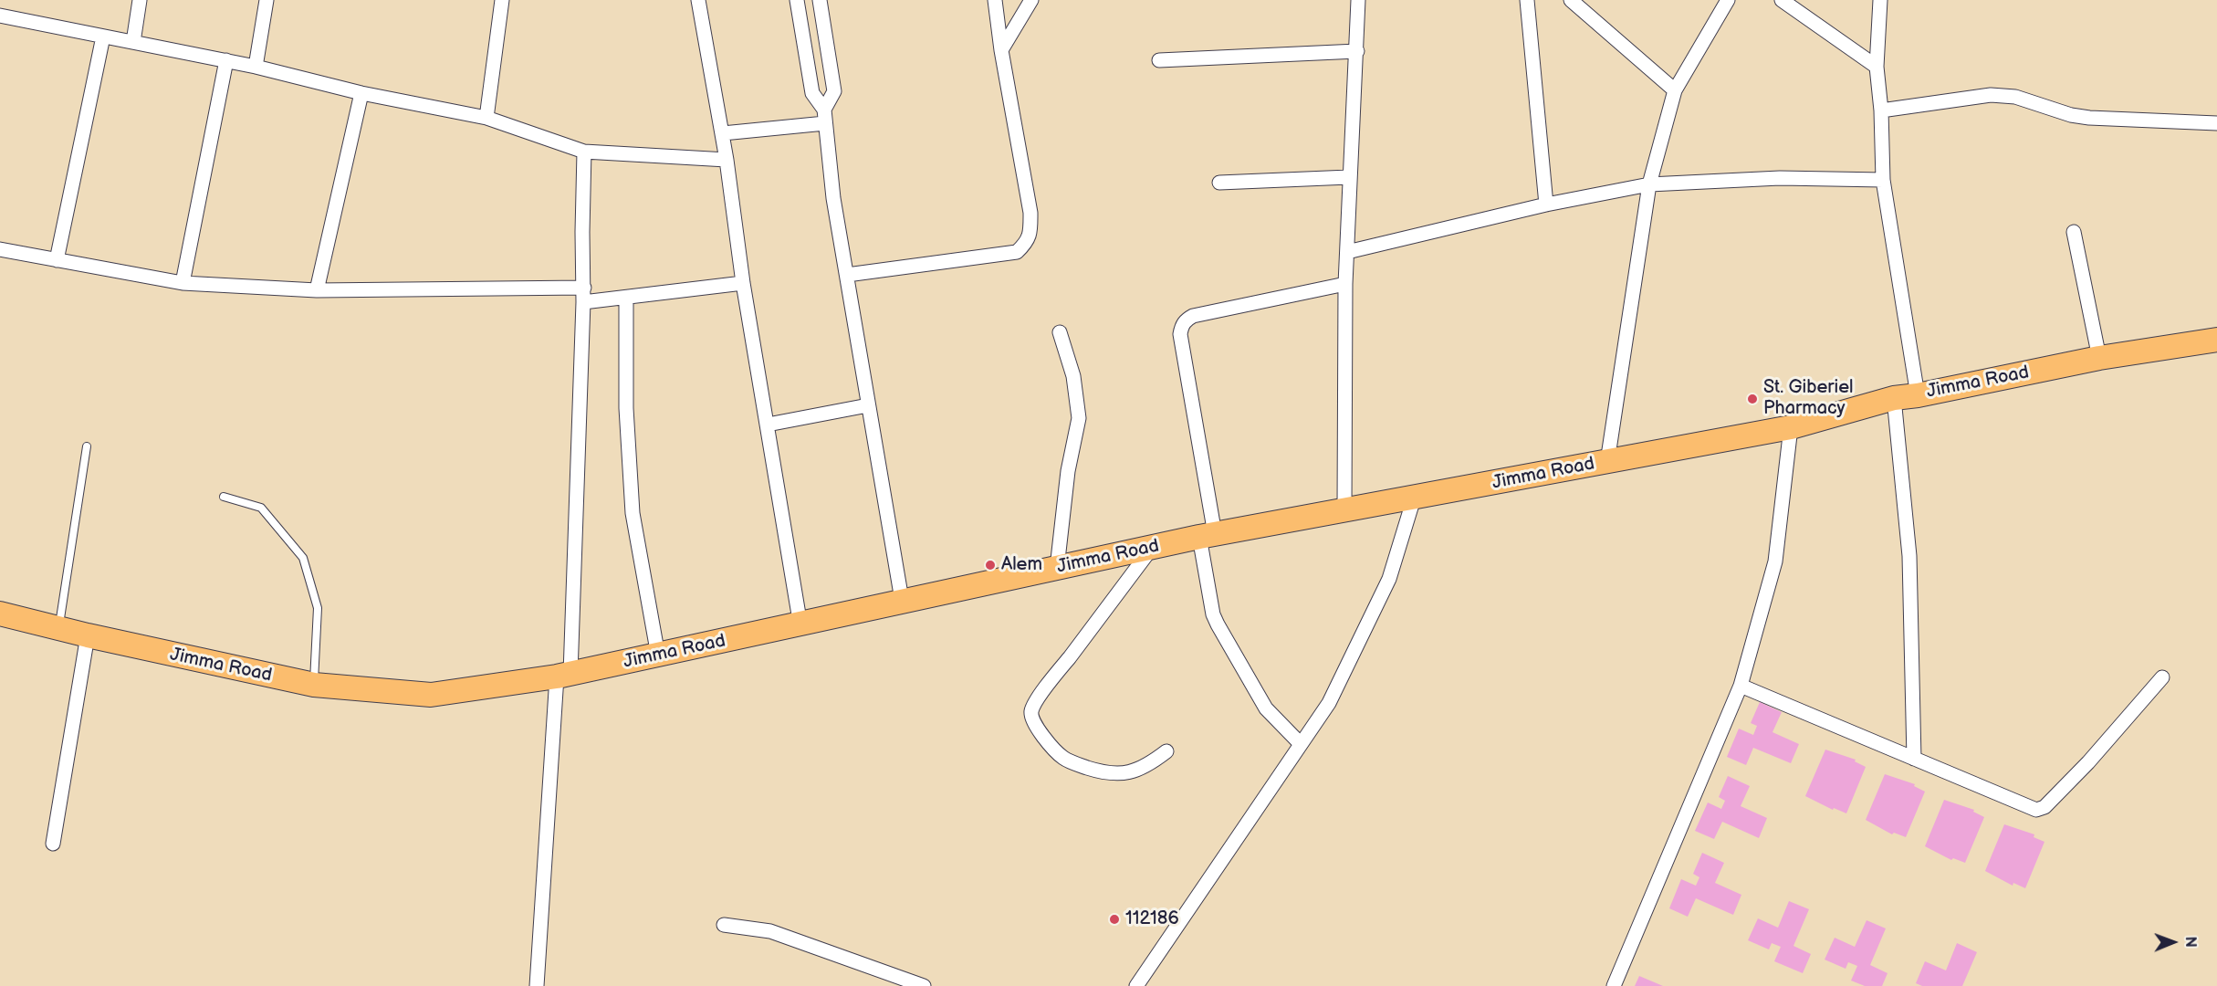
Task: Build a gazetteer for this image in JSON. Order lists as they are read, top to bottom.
{
  "streets": {
    "highway": ["Jimma Road"]
  },
  "places": ["St. Giberiel Pharmacy", "Alem", "112186"],
  "north": "right"
}
